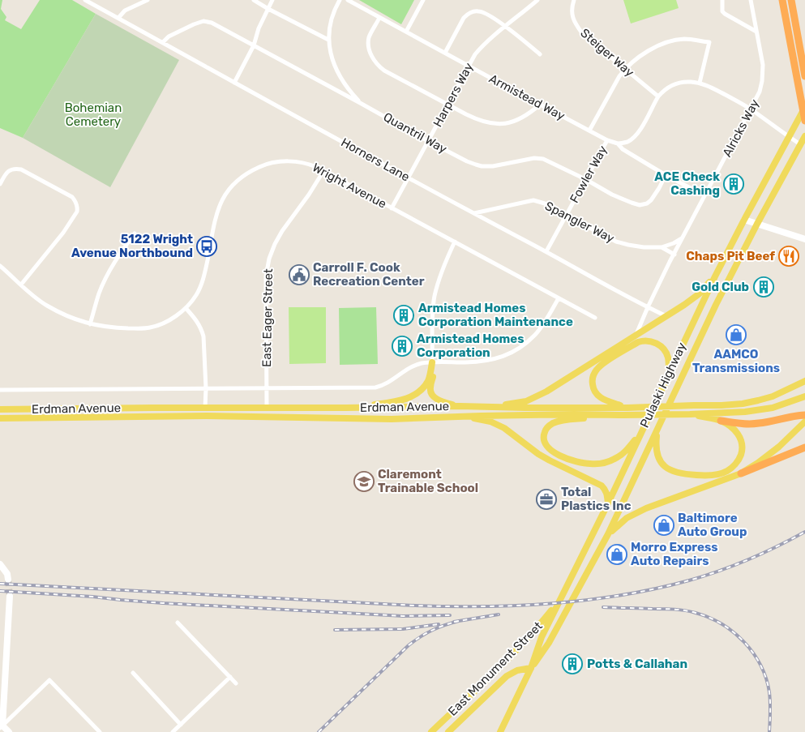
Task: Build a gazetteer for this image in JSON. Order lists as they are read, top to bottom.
{
  "streets": {
    "main road": ["Pulaski Highway", "Erdman Avenue", "East Monument Street"],
    "street": [
      "Steiger Way",
      "Harpers Way",
      "Armistead Way",
      "Alricks Way",
      "Quantril Way",
      "Horners Lane",
      "Fowler Way",
      "Wright Avenue",
      "Spangler Way",
      "East Eager Street"
    ]
  },
  "crossings": [
    ["Steiger Way", "Fowler Way"],
    ["Harpers Way", "Armistead Way"],
    ["Harpers Way", "Quantril Way"],
    ["Harpers Way", "Horners Lane"],
    ["Harpers Way", "Wright Avenue"],
    ["Armistead Way", "Alricks Way"],
    ["Armistead Way", "Quantril Way"],
    ["Armistead Way", "Fowler Way"],
    ["Alricks Way", "Horners Lane"],
    ["Alricks Way", "Fowler Way"],
    ["Alricks Way", "Spangler Way"],
    ["Quantril Way", "Horners Lane"],
    ["Quantril Way", "Fowler Way"],
    ["Horners Lane", "Fowler Way"],
    ["Horners Lane", "Spangler Way"],
    ["Fowler Way", "Spangler Way"],
    ["Fowler Way", "Pulaski Highway"],
    ["Wright Avenue", "East Eager Street"],
    ["Wright Avenue", "Erdman Avenue"],
    ["East Eager Street", "Erdman Avenue"],
    ["Pulaski Highway", "East Monument Street"]
  ],
  "parks": ["Bohemian Cemetery"],
  "places": {
    "building": [
      "ACE Check Cashing",
      "Gold Club",
      "Armistead Homes Corporation Maintenance",
      "Armistead Homes Corporation",
      "Potts & Callahan"
    ],
    "bus stop": ["5122 Wright Avenue Northbound"],
    "restaurant": ["Chaps Pit Beef"],
    "public building": ["Carroll F. Cook Recreation Center"],
    "shop": ["AAMCO Transmissions", "Baltimore Auto Group", "Morro Express Auto Repairs"],
    "school or university": ["Claremont Trainable School"],
    "office": ["Total Plastics Inc"]
  }
}
